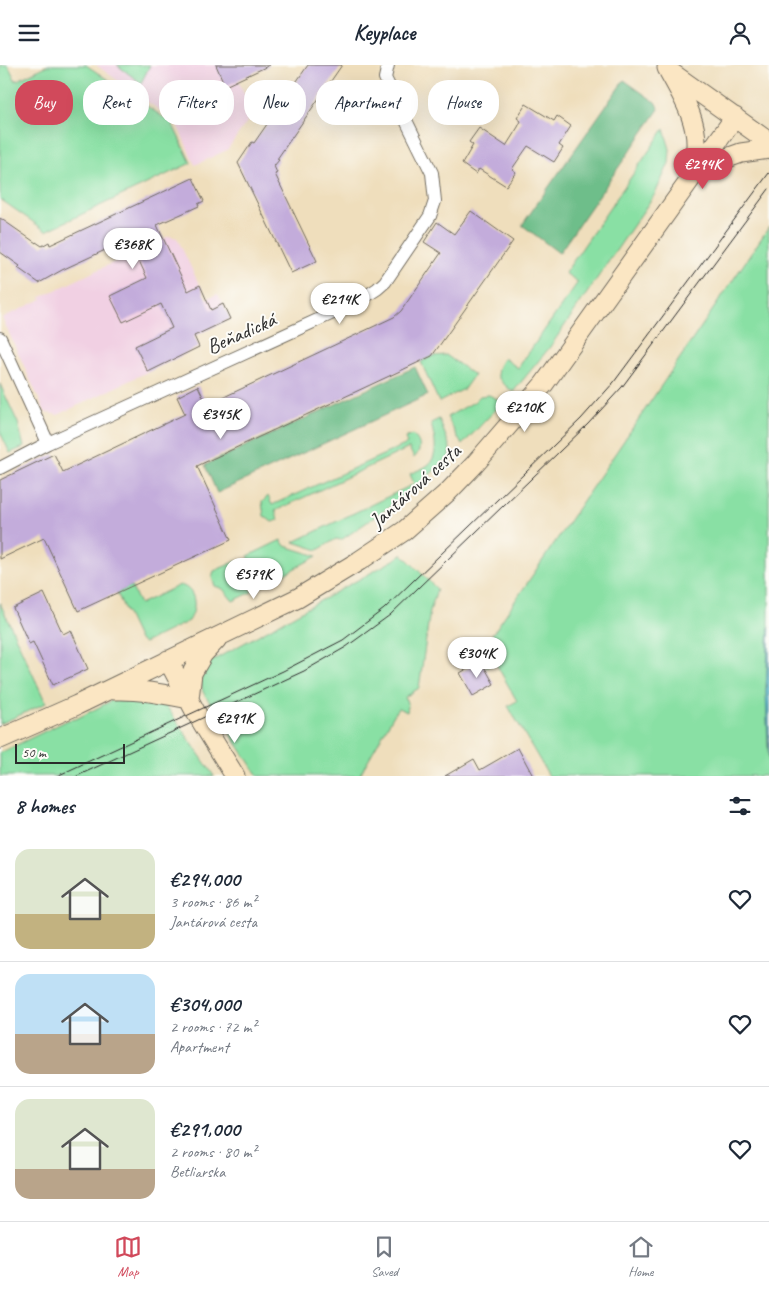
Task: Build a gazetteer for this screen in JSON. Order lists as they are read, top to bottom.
{
  "streets": {
    "street": ["Beňadická", "Jantárová cesta"]
  },
  "scale_bar": "50 m",
  "page": {
    "header": "Keyplace",
    "chip": [
      "Buy",
      "Rent",
      "Filters",
      "New",
      "Apartment",
      "House"
    ],
    "price": [
      "€294K",
      "€368K",
      "€214K",
      "€210K",
      "€345K",
      "€579K",
      "€304K",
      "€291K"
    ],
    "scale": "50 m",
    "heading": "8 homes",
    "list": [
      {
        "name": "€294,000",
        "note": "3 rooms · 86 m² · Jantárová cesta"
      },
      {
        "name": "€304,000",
        "note": "2 rooms · 72 m² · Apartment"
      },
      {
        "name": "€291,000",
        "note": "2 rooms · 80 m² · Betliarska"
      }
    ],
    "tabs": ["Map", "Saved", "Home"]
  }
}
